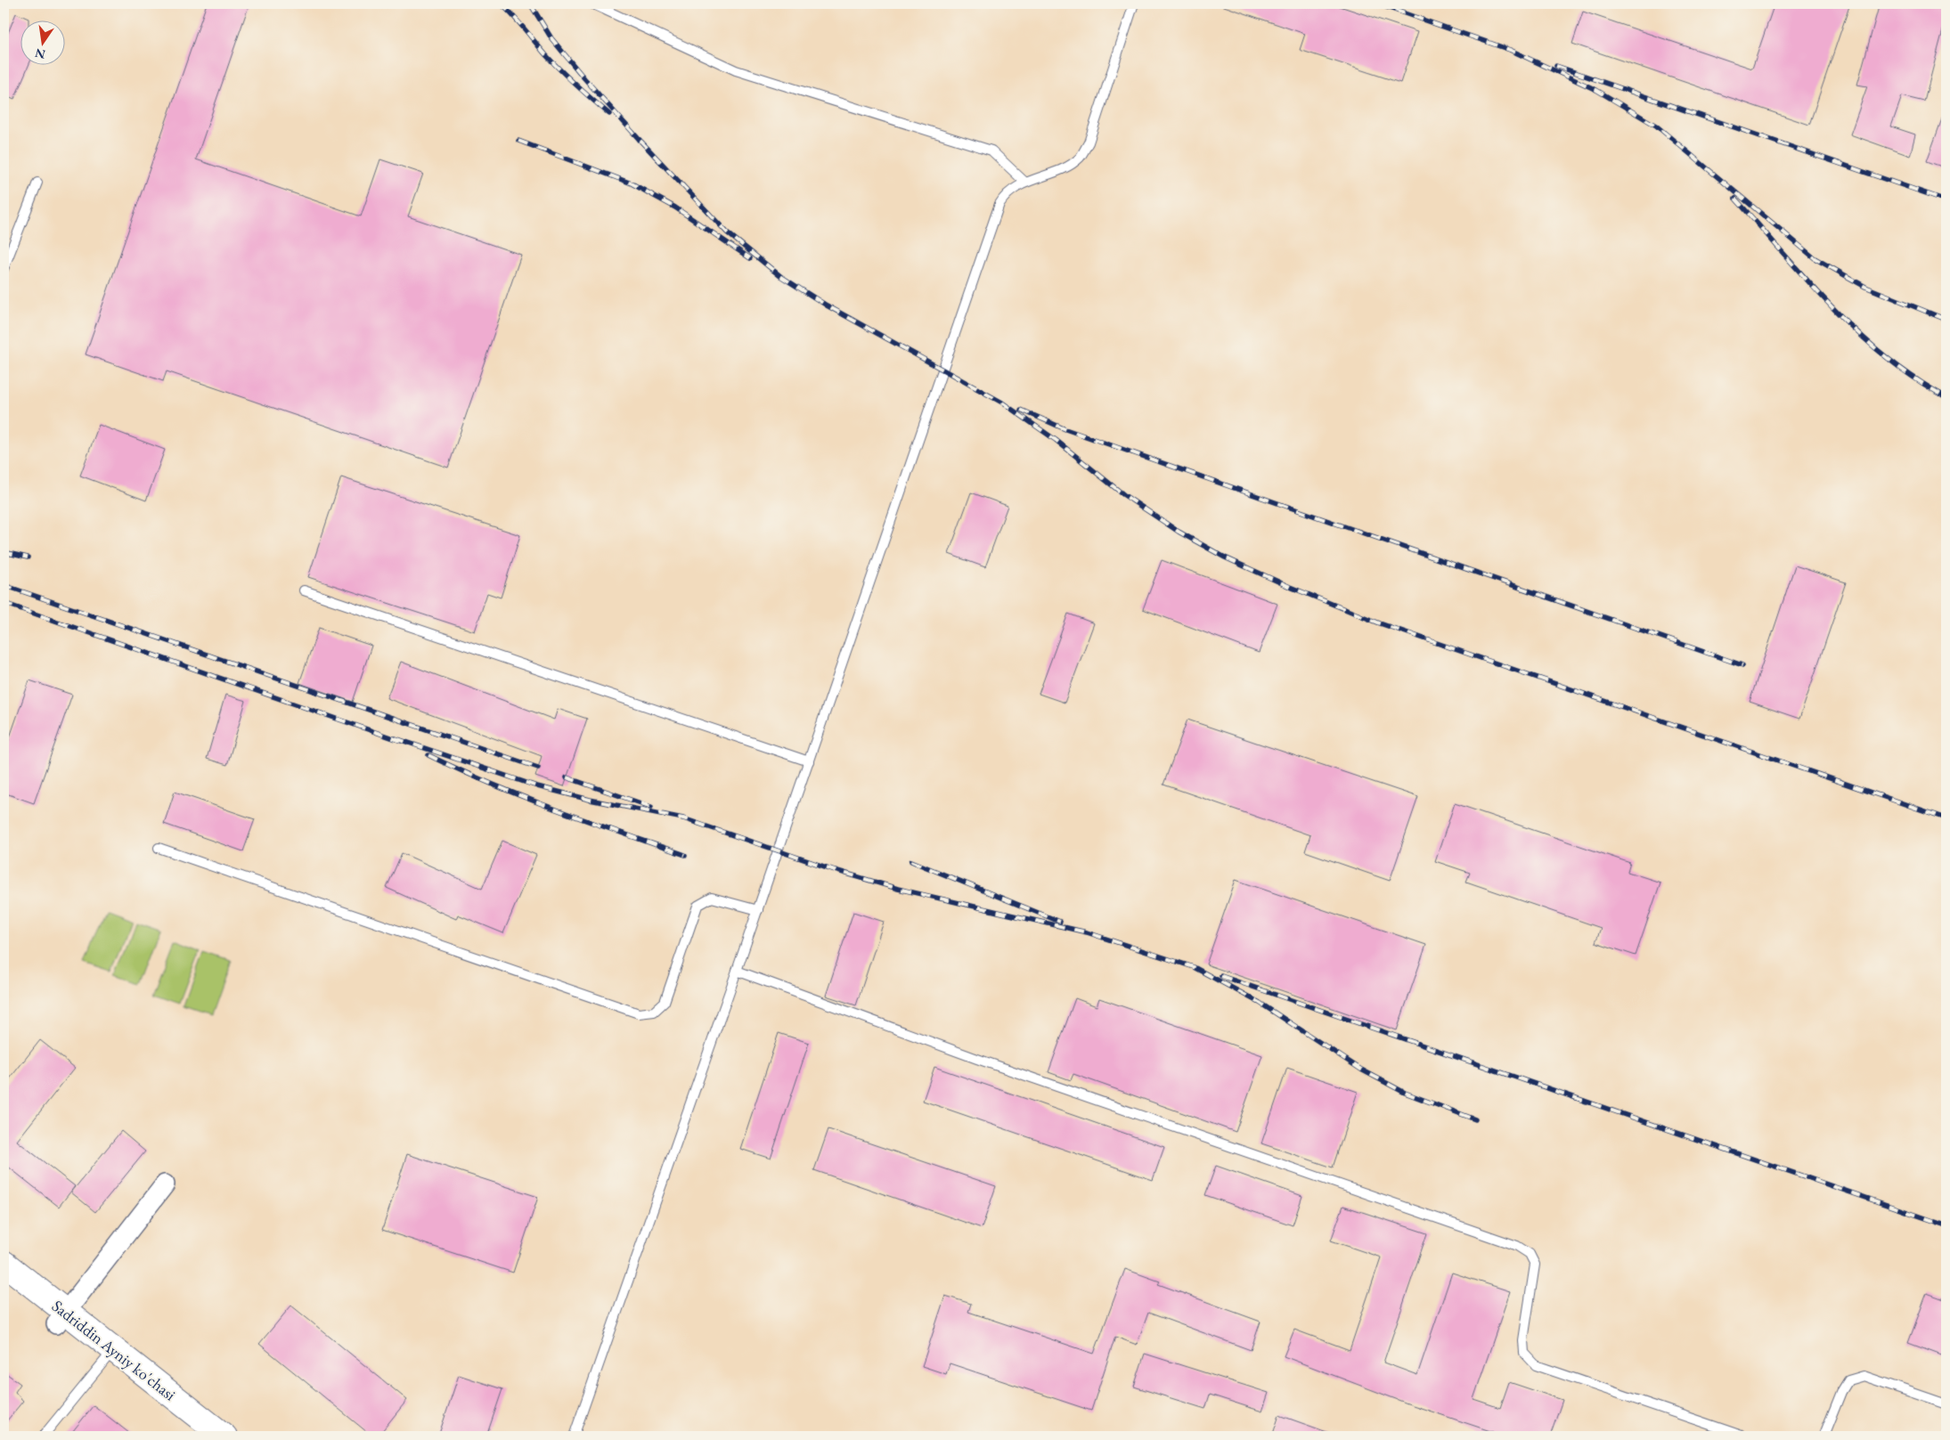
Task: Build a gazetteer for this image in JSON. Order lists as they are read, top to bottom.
{
  "streets": {
    "main road": ["Sadriddin Ayniy ko'chasi"]
  },
  "north": "bottom"
}
